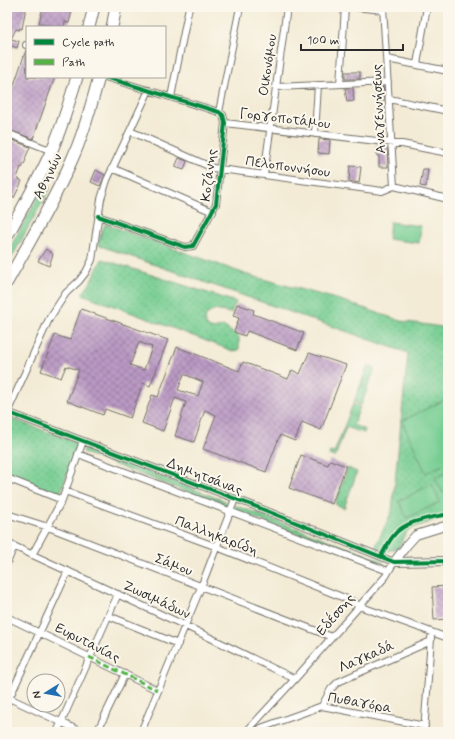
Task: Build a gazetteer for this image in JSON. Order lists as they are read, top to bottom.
{
  "streets": {
    "highway": ["Αθηνών"],
    "street": [
      "Οικονόμου",
      "Αναγεννήσεως",
      "Γοργοποτάμου",
      "Πελοποννήσου",
      "Κοζάνης",
      "Δημητσάνας",
      "Παλληκαρίδη",
      "Σάμου",
      "Ζωσιμάδων",
      "Εδέσσης",
      "Ευρυτανίας",
      "Λαγκαδά",
      "Πυθαγόρα"
    ]
  },
  "crossings": [
    ["Οικονόμου", "Γοργοποτάμου"],
    ["Οικονόμου", "Πελοποννήσου"],
    ["Αναγεννήσεως", "Γοργοποτάμου"],
    ["Αναγεννήσεως", "Πελοποννήσου"],
    ["Γοργοποτάμου", "Κοζάνης"],
    ["Πελοποννήσου", "Κοζάνης"],
    ["Δημητσάνας", "Εδέσσης"],
    ["Παλληκαρίδη", "Εδέσσης"],
    ["Σάμου", "Εδέσσης"],
    ["Ζωσιμάδων", "Εδέσσης"],
    ["Εδέσσης", "Πυθαγόρα"],
    ["Λαγκαδά", "Πυθαγόρα"]
  ],
  "legend": ["Cycle path", "Path"],
  "scale_bar": "100 m",
  "north": "left"
}
